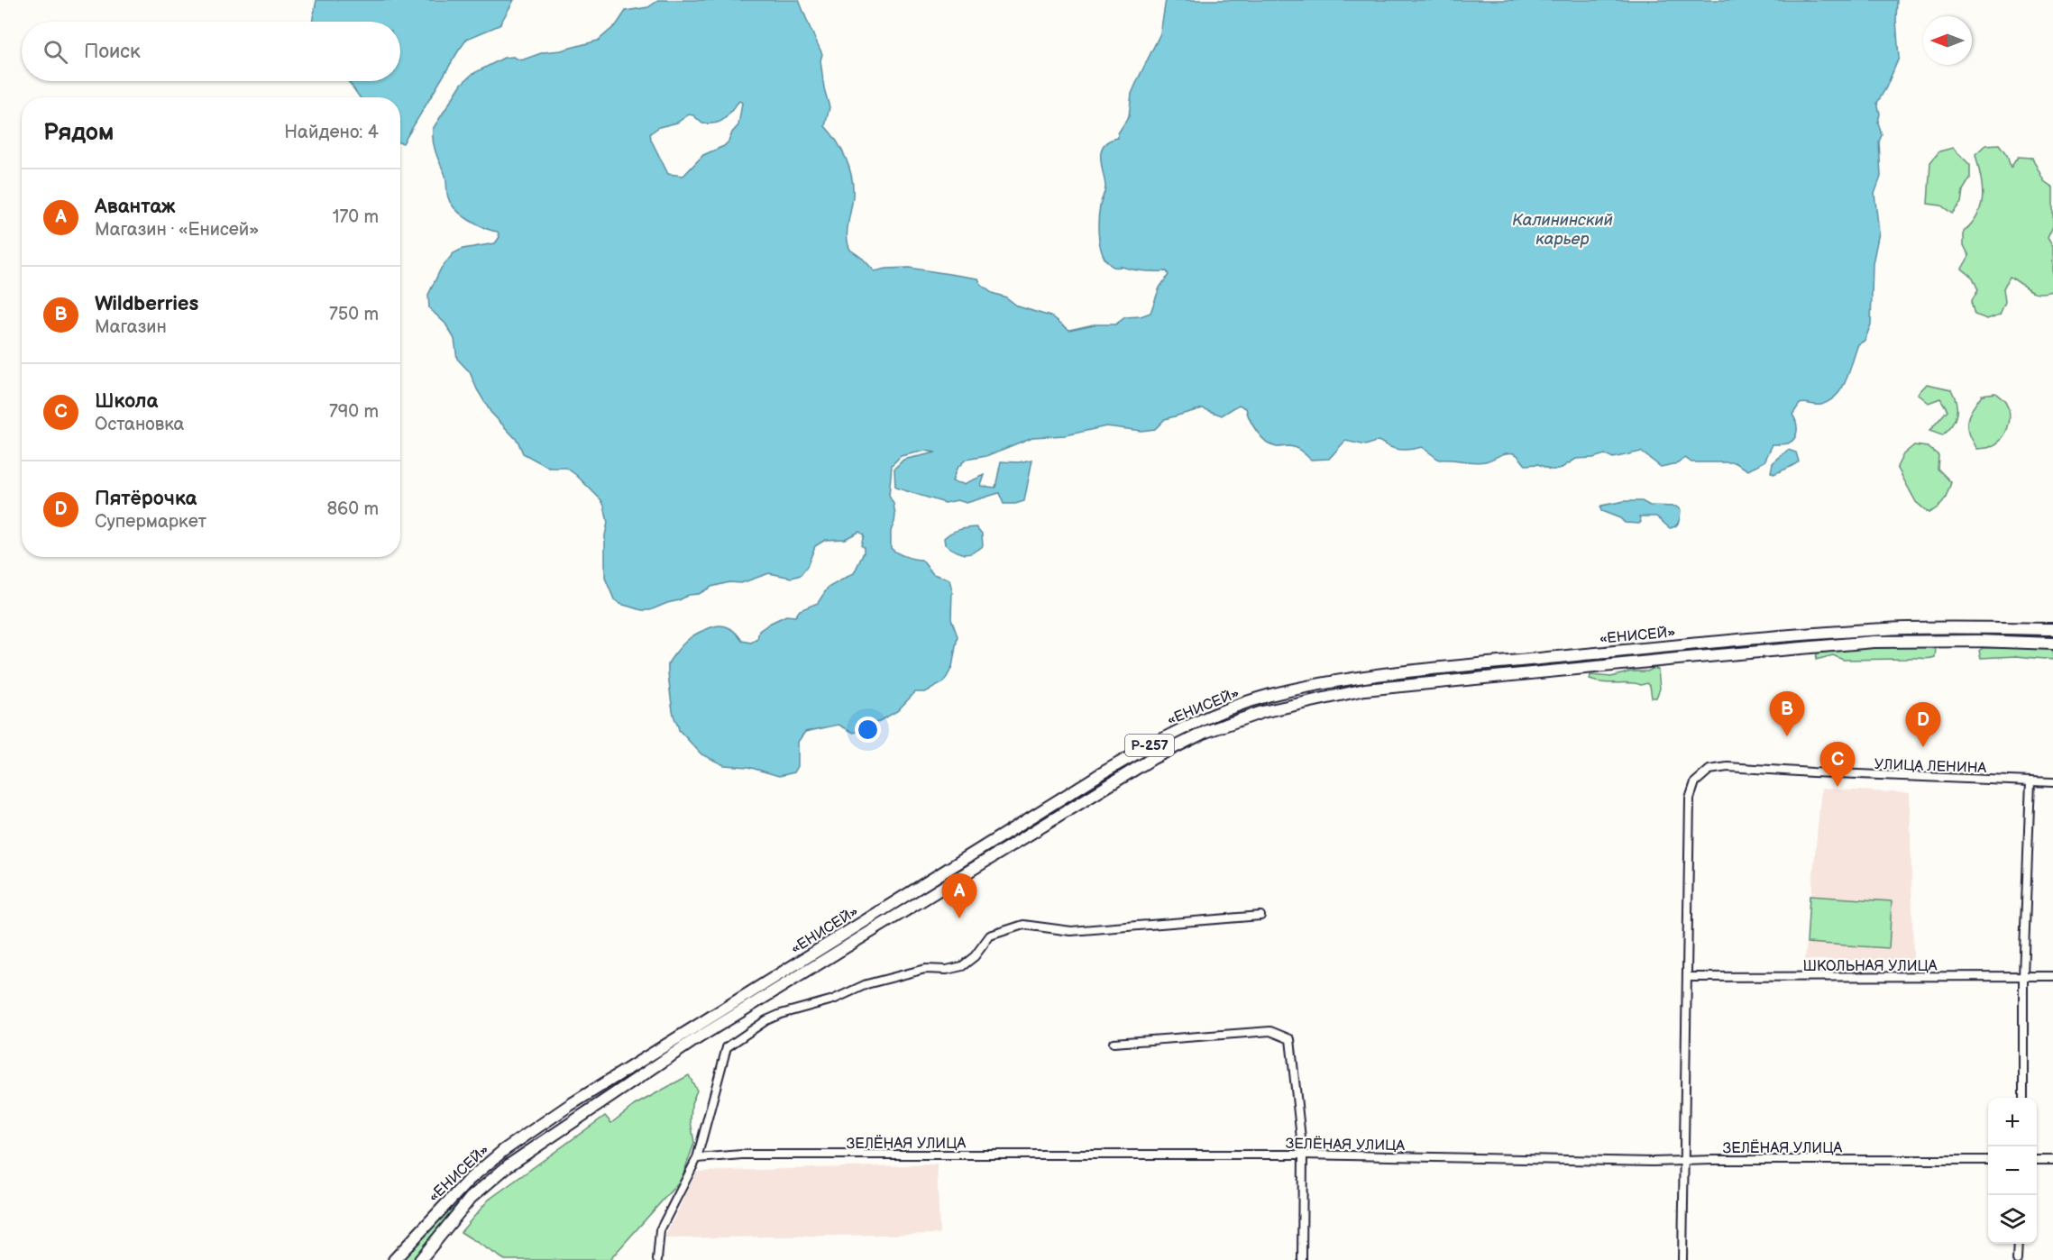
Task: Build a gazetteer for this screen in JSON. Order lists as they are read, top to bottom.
{
  "streets": {
    "highway": ["«ЕНИСЕЙ»", "Р-257"],
    "street": ["УЛИЦА ЛЕНИНА", "ШКОЛЬНАЯ УЛИЦА", "ЗЕЛЁНАЯ УЛИЦА"]
  },
  "crossings": [
    ["УЛИЦА ЛЕНИНА", "ШКОЛЬНАЯ УЛИЦА"]
  ],
  "water": ["Калининский карьер"],
  "north": "left",
  "page": {
    "search": "Поиск",
    "heading": ["Рядом", "Найдено: 4"],
    "list": [
      {
        "mark": "A",
        "name": "Авантаж",
        "note": "Магазин · «Енисей»",
        "value": "170 m"
      },
      {
        "mark": "B",
        "name": "Wildberries",
        "note": "Магазин",
        "value": "750 m"
      },
      {
        "mark": "C",
        "name": "Школа",
        "note": "Остановка",
        "value": "790 m"
      },
      {
        "mark": "D",
        "name": "Пятёрочка",
        "note": "Супермаркет",
        "value": "860 m"
      }
    ],
    "pins": [
      "B",
      "D",
      "C",
      "A"
    ],
    "map_buttons": ["+", "−"]
  }
}
